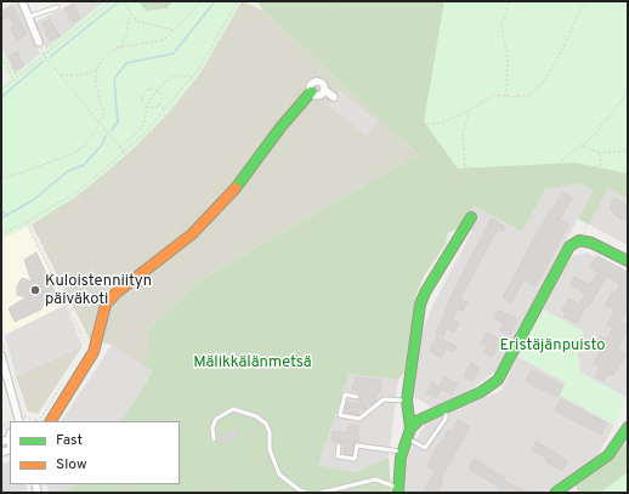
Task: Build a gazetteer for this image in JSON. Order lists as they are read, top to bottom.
{
  "parks": ["Eristäjänpuisto", "Mälikkälänmetsä"],
  "places": ["Kuloistenniityn päiväkoti"],
  "legend": ["Fast", "Slow"]
}
